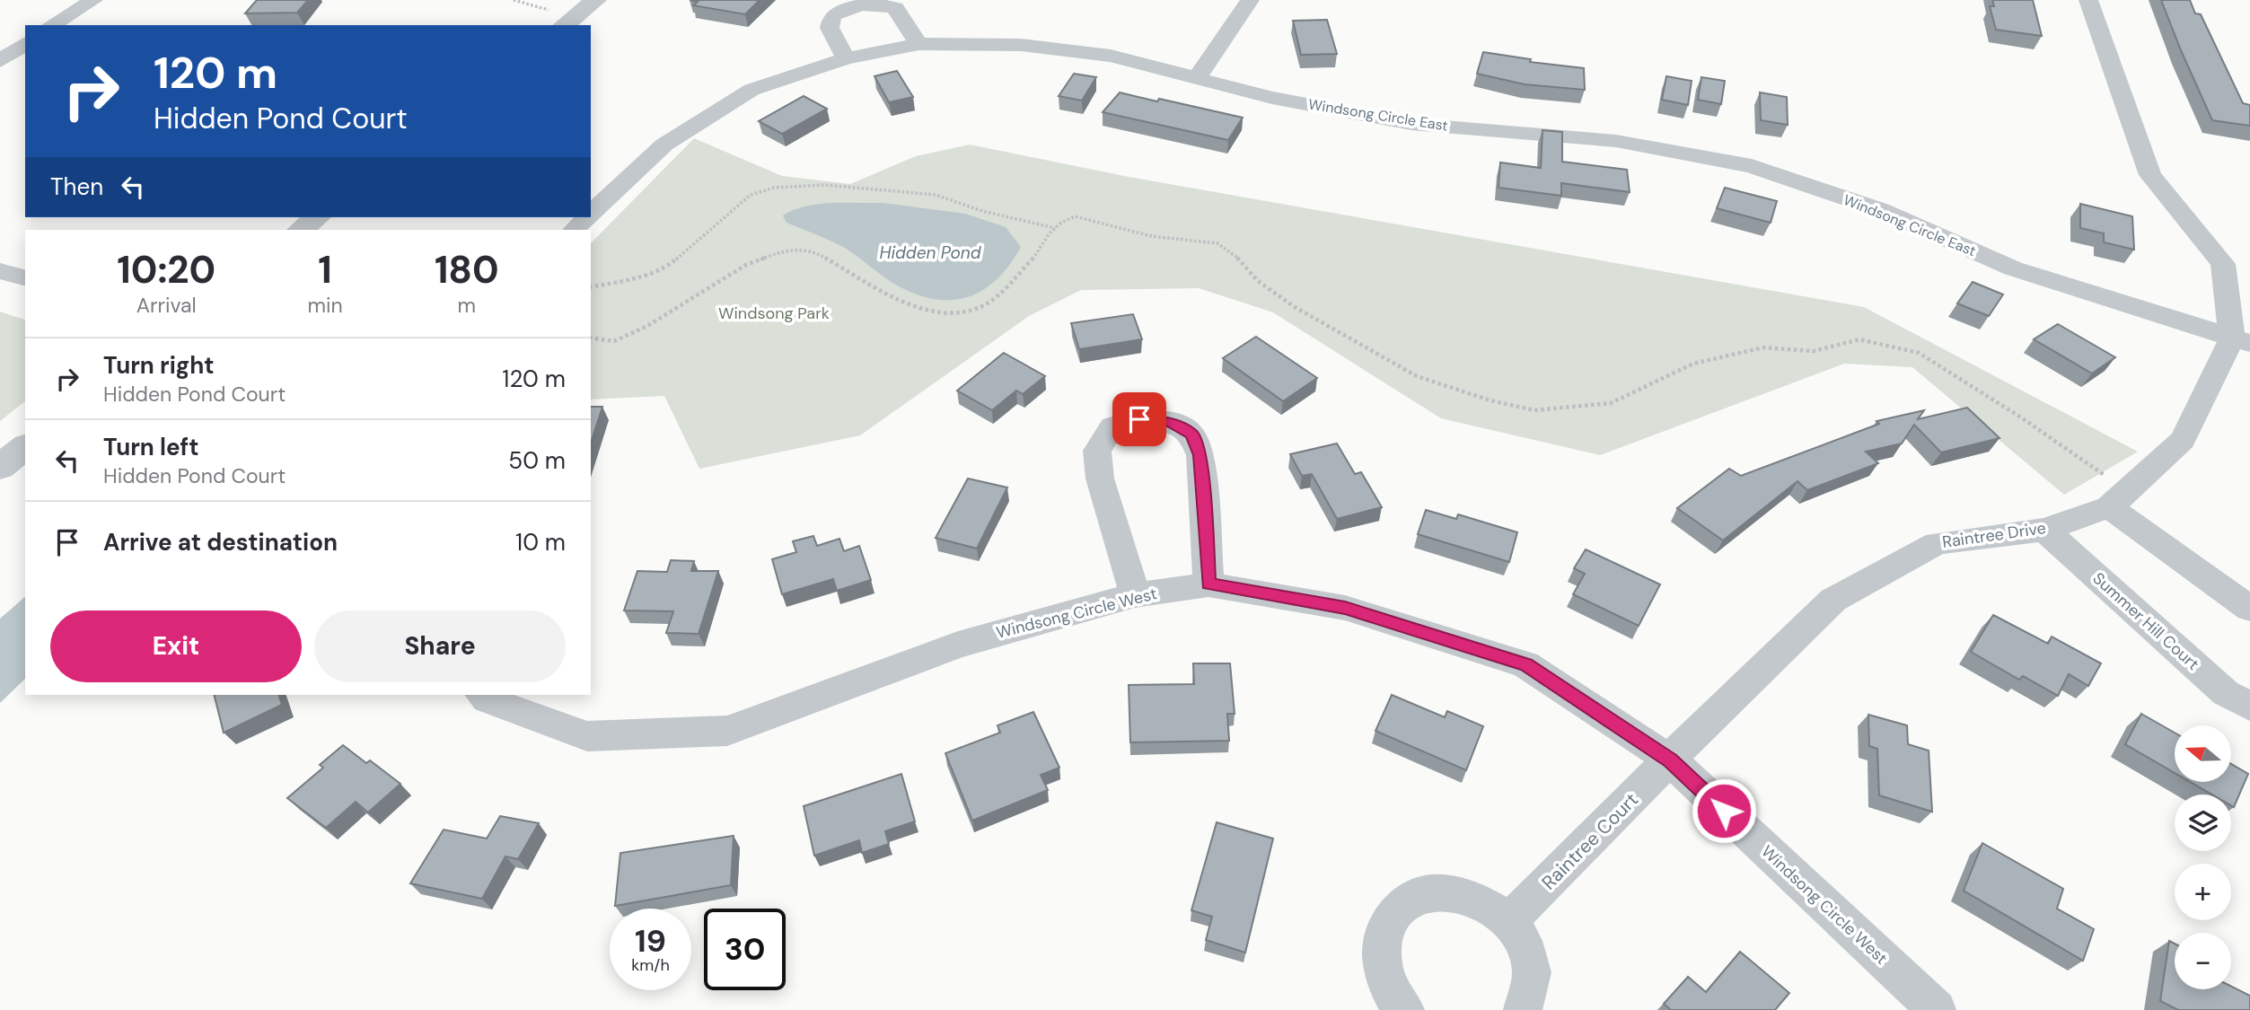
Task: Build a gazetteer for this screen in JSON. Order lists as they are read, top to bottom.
{
  "streets": {
    "street": [
      "Windsong Circle East",
      "Raintree Drive",
      "Windsong Circle West",
      "Summer Hill Court",
      "Raintree Court"
    ]
  },
  "crossings": [
    ["Windsong Circle East", "Raintree Drive"],
    ["Raintree Drive", "Windsong Circle West"],
    ["Raintree Drive", "Summer Hill Court"],
    ["Raintree Drive", "Raintree Court"],
    ["Windsong Circle West", "Raintree Court"]
  ],
  "water": ["Hidden Pond"],
  "parks": ["Windsong Park"],
  "north": "left",
  "page": {
    "turn": ["120 m", "Hidden Pond Court"],
    "then": "Then",
    "eta": [
      "10:20",
      "Arrival",
      "1",
      "min",
      "180",
      "m"
    ],
    "list": [
      {
        "name": "Turn right",
        "note": "Hidden Pond Court",
        "value": "120 m"
      },
      {
        "name": "Turn left",
        "note": "Hidden Pond Court",
        "value": "50 m"
      },
      {
        "name": "Arrive at destination",
        "value": "10 m"
      }
    ],
    "buttons": ["Exit", "Share"],
    "map_buttons": ["+", "−"],
    "speed": "19 km/h",
    "limit": "30"
  }
}
